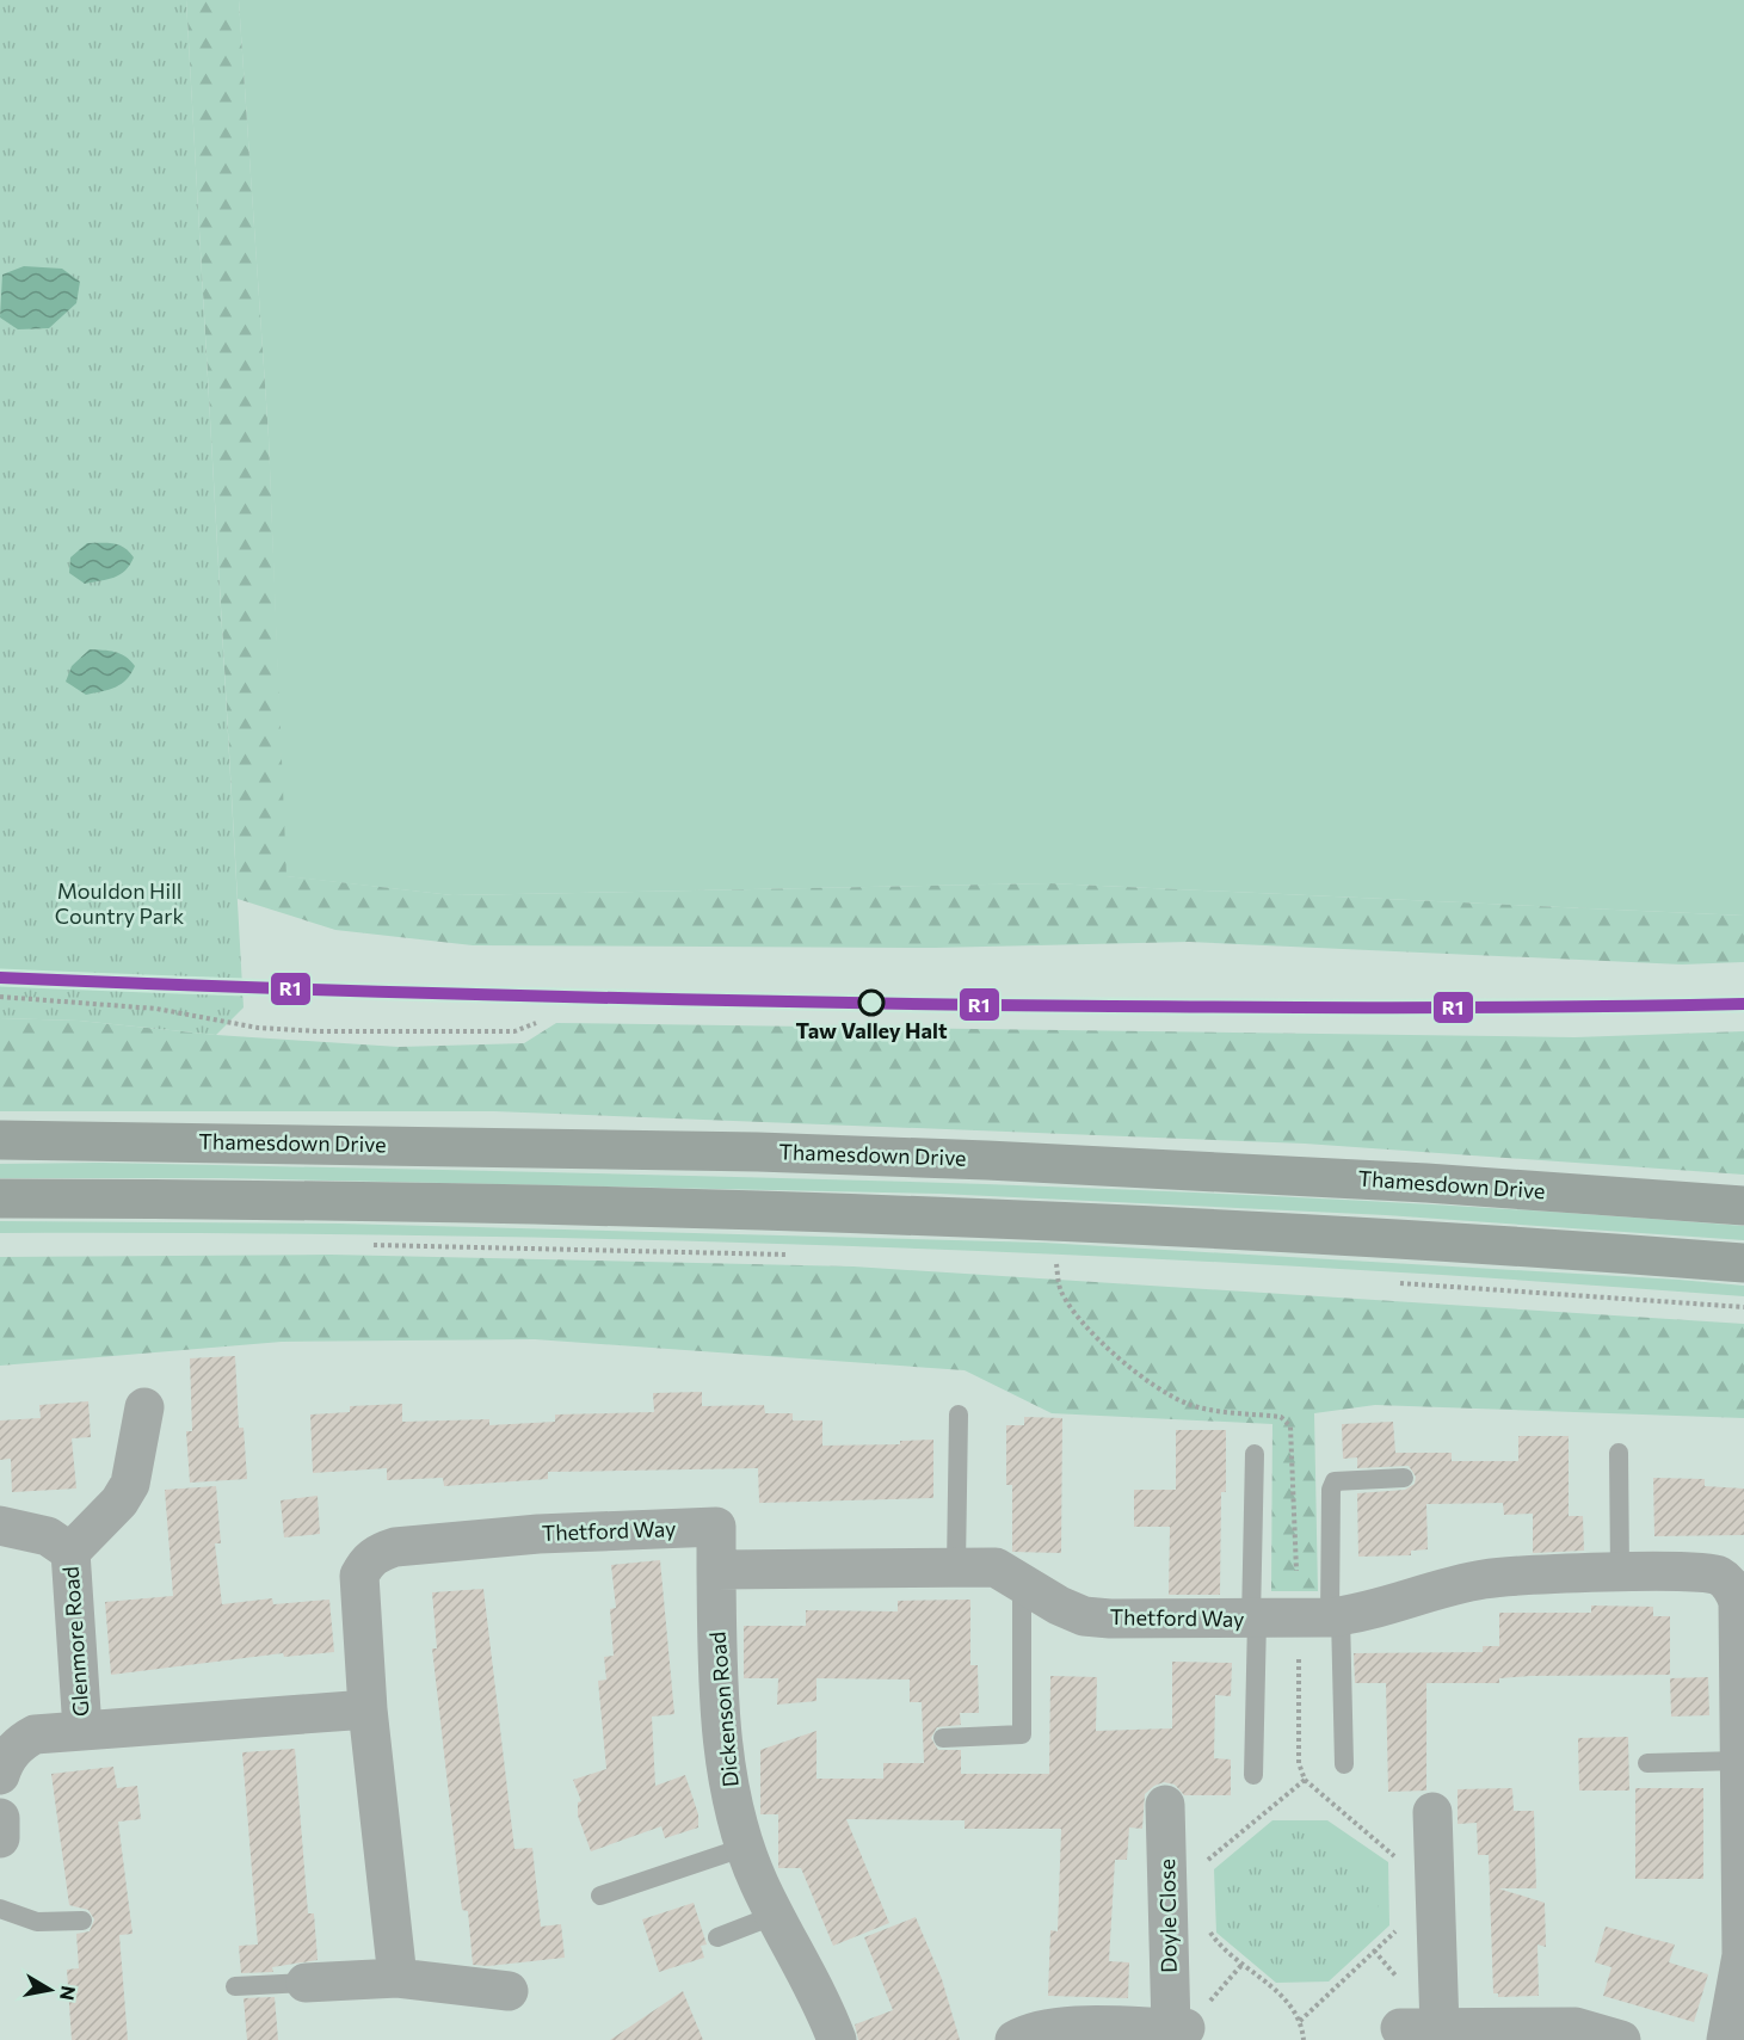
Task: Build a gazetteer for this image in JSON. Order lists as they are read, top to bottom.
{
  "streets": {
    "main road": ["Thamesdown Drive"],
    "street": [
      "Thetford Way",
      "Glenmore Road",
      "Dickenson Road",
      "Doyle Close"
    ]
  },
  "crossings": [
    ["Thetford Way", "Dickenson Road"]
  ],
  "parks": ["Mouldon Hill Country Park"],
  "places": ["Taw Valley Halt"],
  "lines": ["transit line R1"],
  "north": "right"
}
